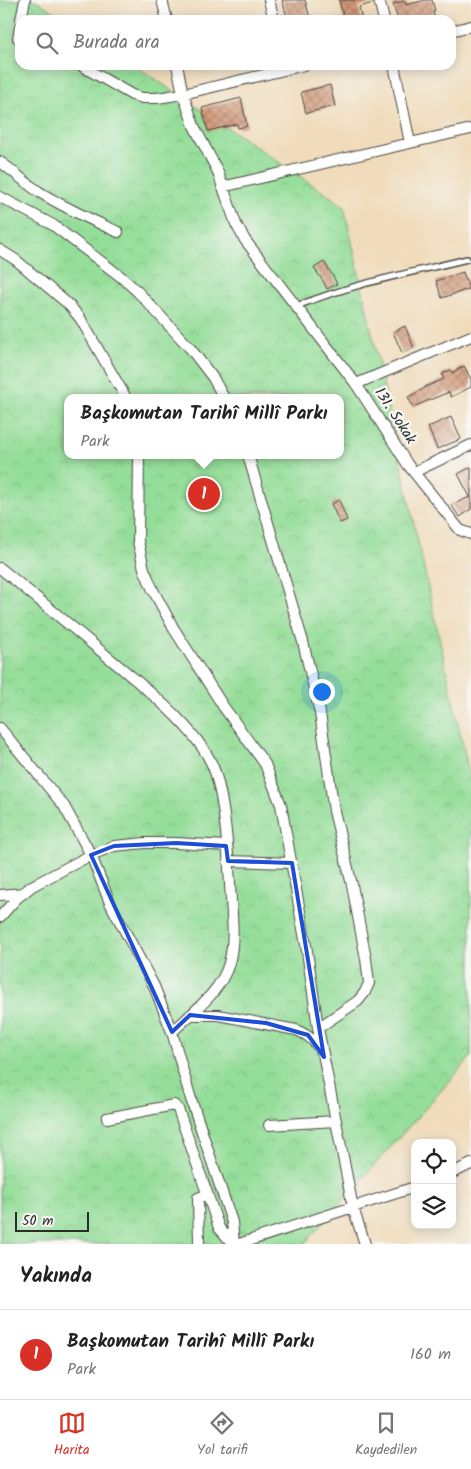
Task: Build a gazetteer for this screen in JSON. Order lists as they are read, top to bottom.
{
  "streets": {
    "street": ["131. Sokak"]
  },
  "scale_bar": "50 m",
  "page": {
    "search": "Burada ara",
    "popup": ["Başkomutan Tarihî Millî Parkı", "Park"],
    "pins": "1",
    "scale": "50 m",
    "heading": "Yakında",
    "list": [
      {
        "mark": "1",
        "name": "Başkomutan Tarihî Millî Parkı",
        "note": "Park",
        "value": "160 m"
      }
    ],
    "nav": ["Harita", "Yol tarifi", "Kaydedilen"]
  }
}
